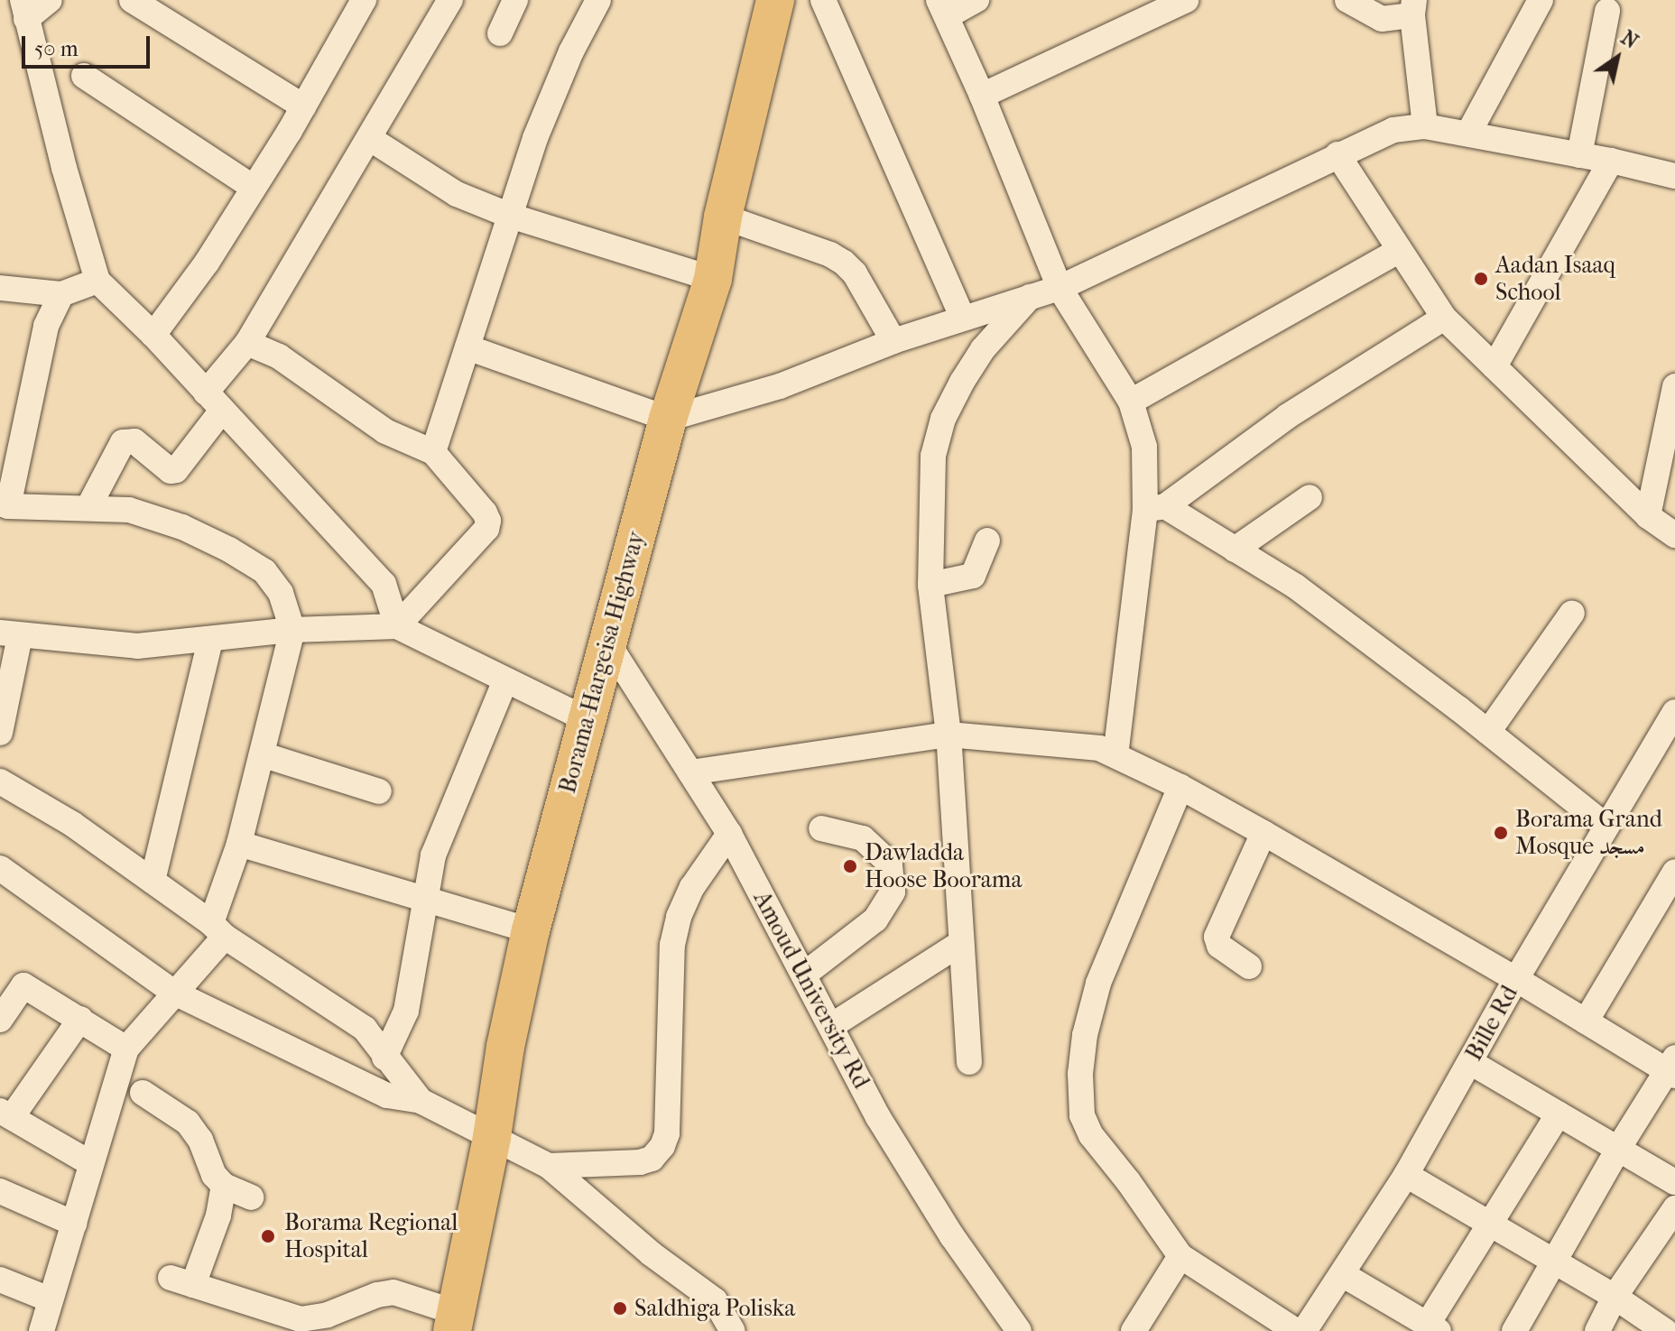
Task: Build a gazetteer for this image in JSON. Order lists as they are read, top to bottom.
{
  "streets": {
    "highway": ["Borama-Hargeisa Highway"],
    "street": ["Amoud University Rd", "Bille Rd"]
  },
  "crossings": [
    ["Borama-Hargeisa Highway", "Amoud University Rd"]
  ],
  "places": [
    "Aadan Isaaq School",
    "Borama Grand Mosque مسجد",
    "Dawladda Hoose Boorama",
    "Borama Regional Hospital",
    "Saldhiga Poliska"
  ],
  "scale_bar": "50 m",
  "north": "top right"
}
